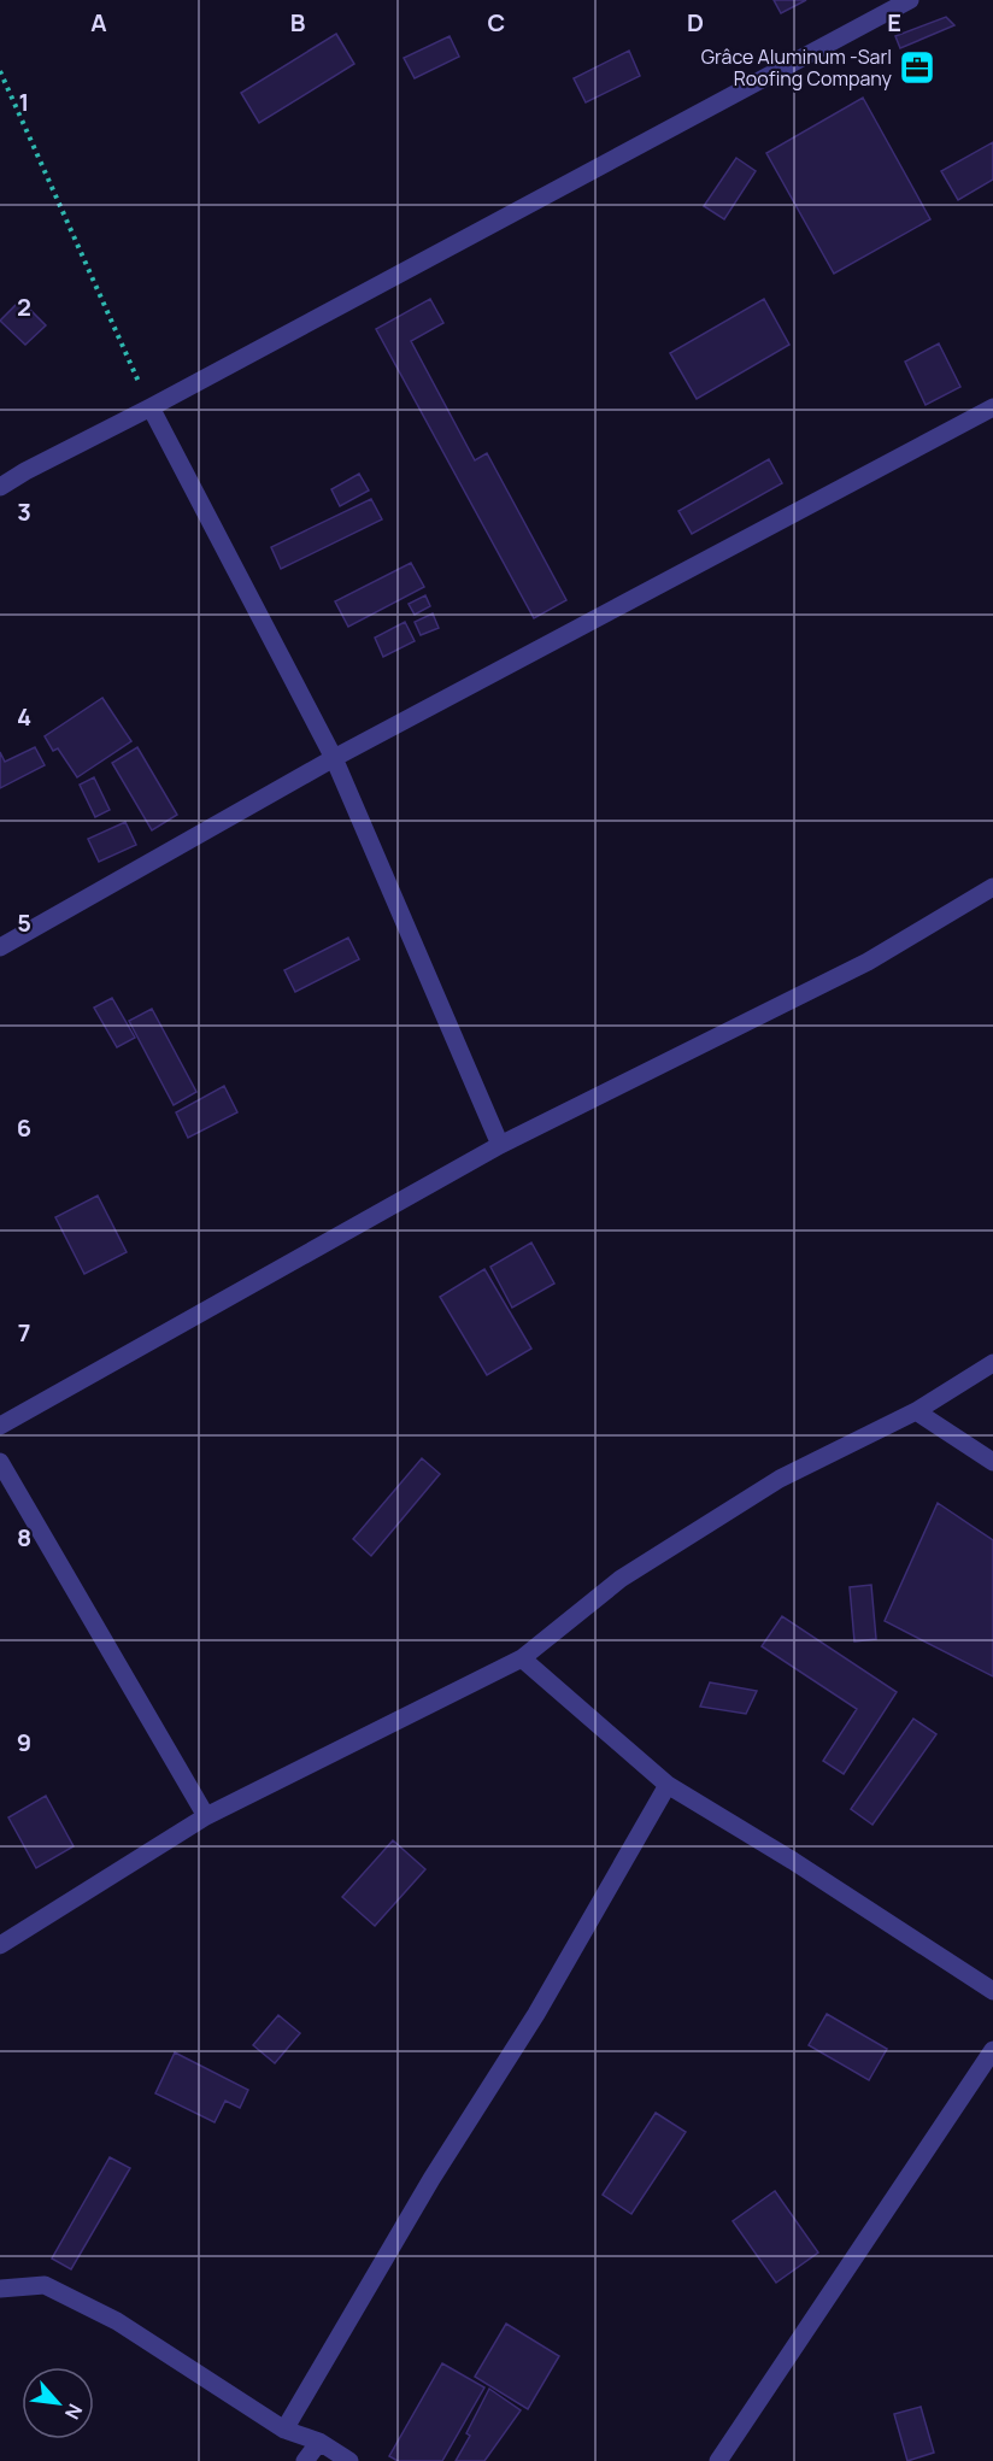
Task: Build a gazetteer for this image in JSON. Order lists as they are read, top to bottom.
{
  "places": {
    "office": ["Grâce Aluminum -Sarl Roofing Company"]
  },
  "north": "bottom right",
  "grid": {
    "columns": [
      "A",
      "B",
      "C",
      "D",
      "E"
    ],
    "rows": [
      "1",
      "2",
      "3",
      "4",
      "5",
      "6",
      "7",
      "8",
      "9"
    ]
  }
}
